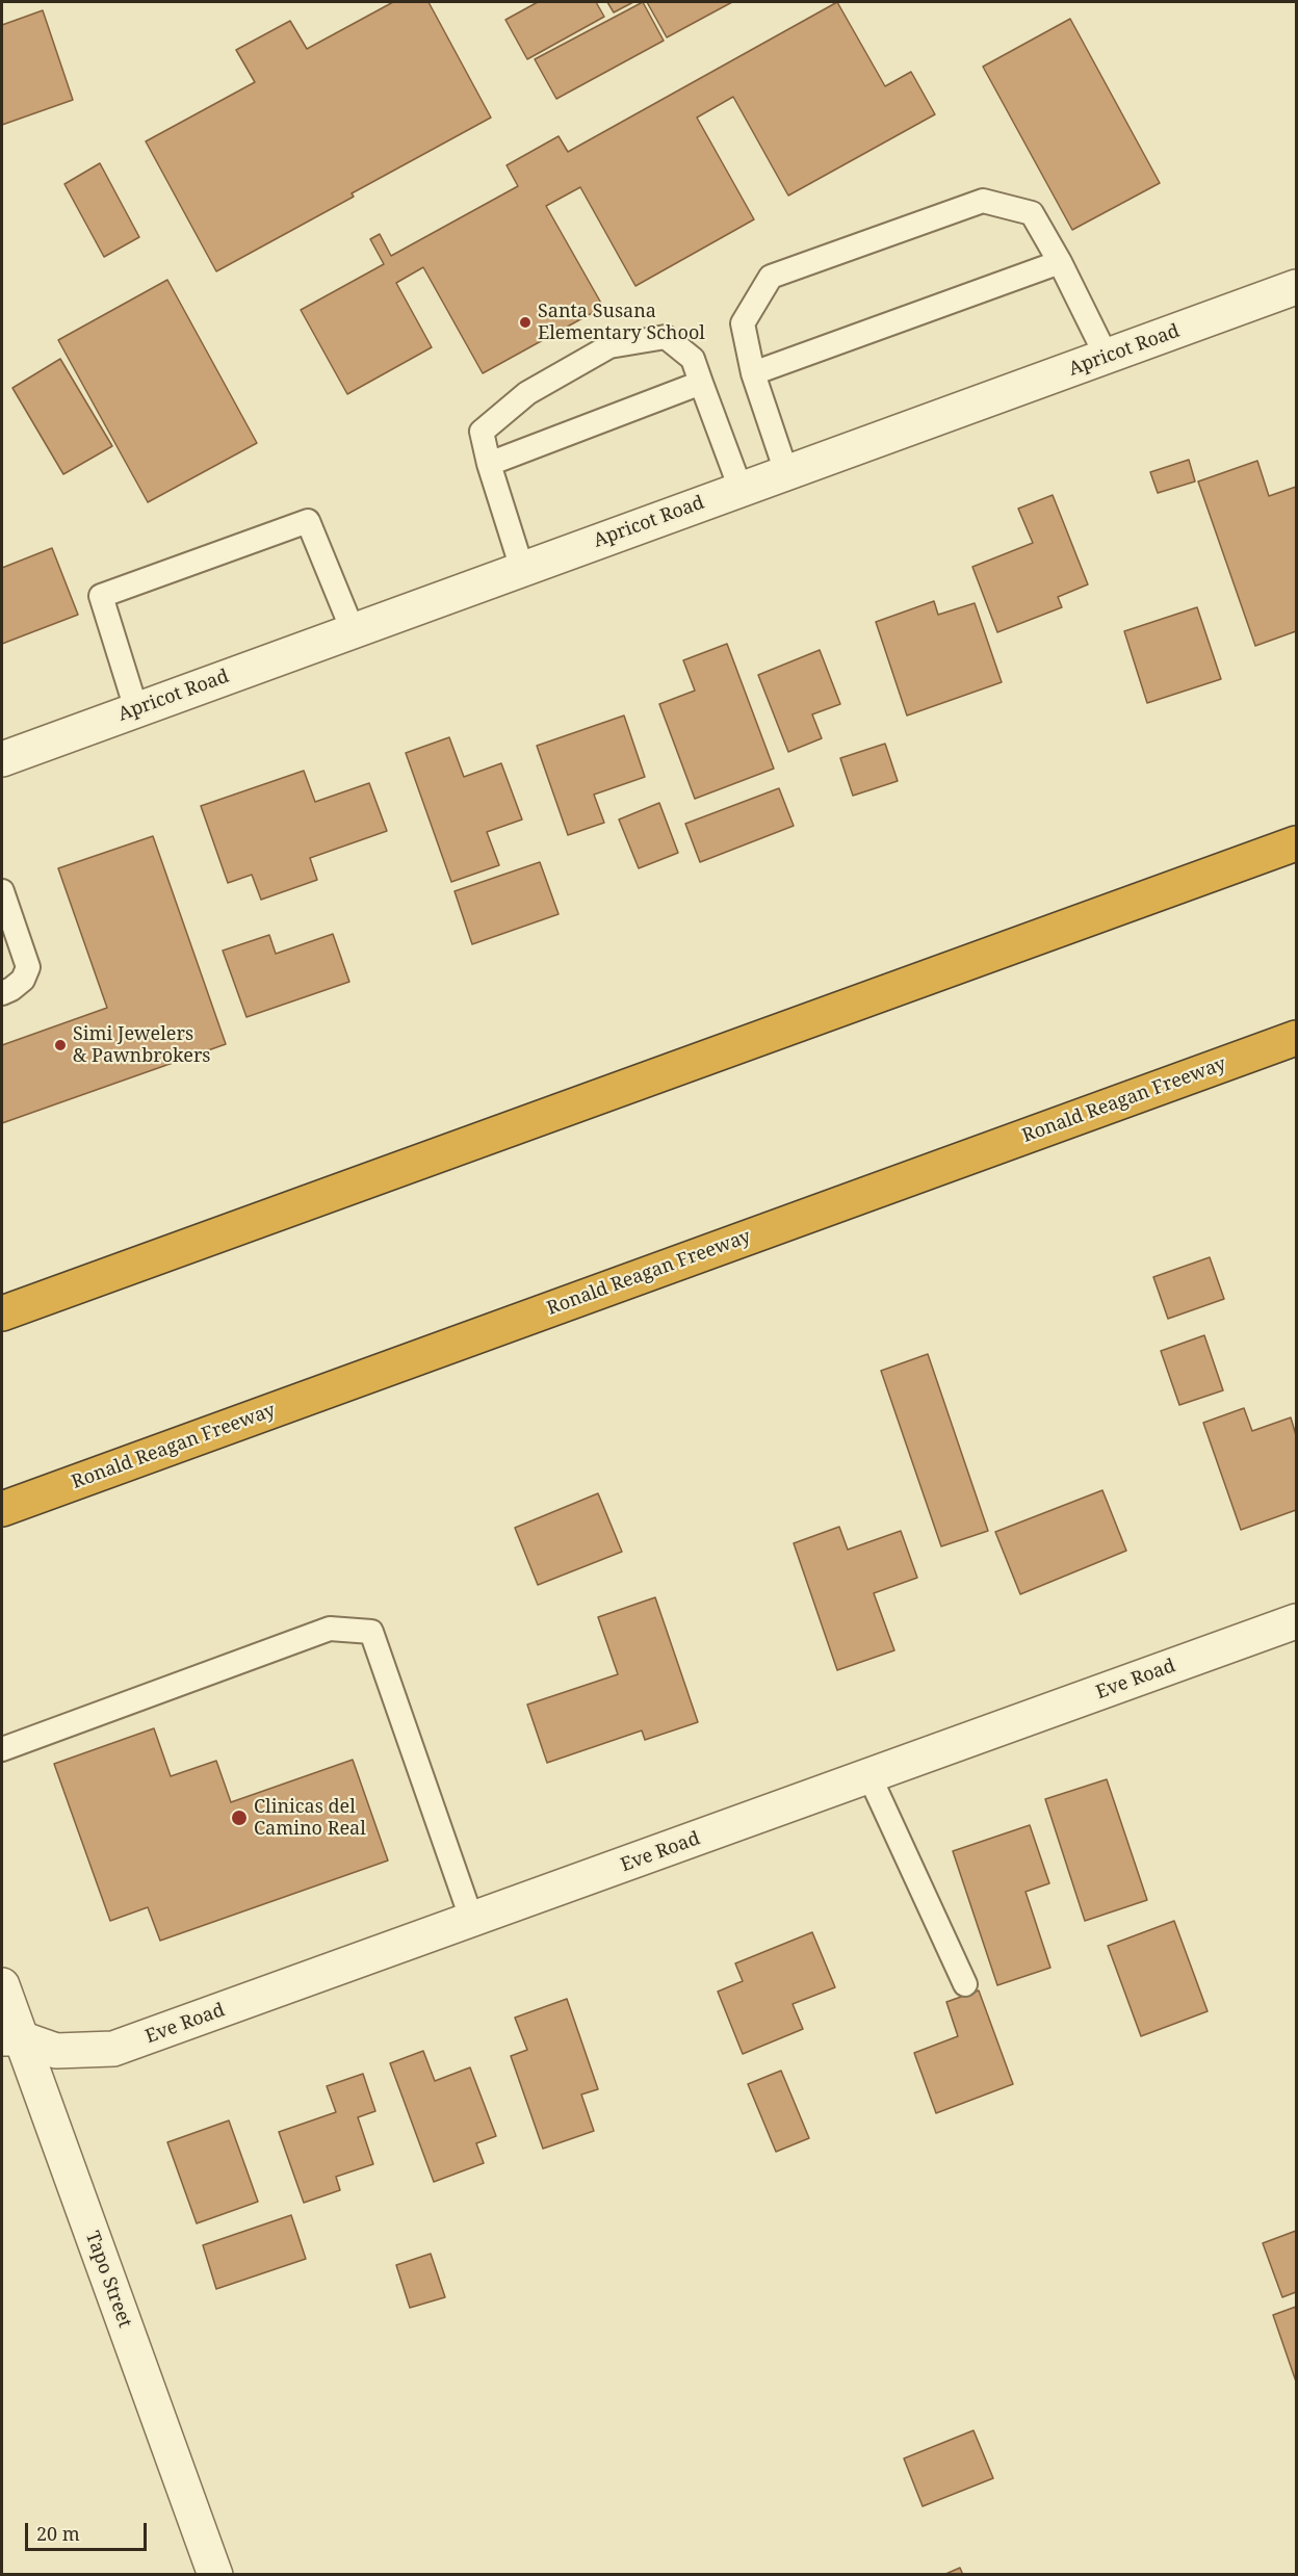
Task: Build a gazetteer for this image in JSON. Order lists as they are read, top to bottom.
{
  "streets": {
    "highway": ["Ronald Reagan Freeway"],
    "street": ["Apricot Road", "Eve Road", "Tapo Street"]
  },
  "crossings": [
    ["Eve Road", "Tapo Street"]
  ],
  "places": ["Santa Susana Elementary School", "Simi Jewelers & Pawnbrokers", "Clinicas del Camino Real"],
  "scale_bar": "20 m"
}
